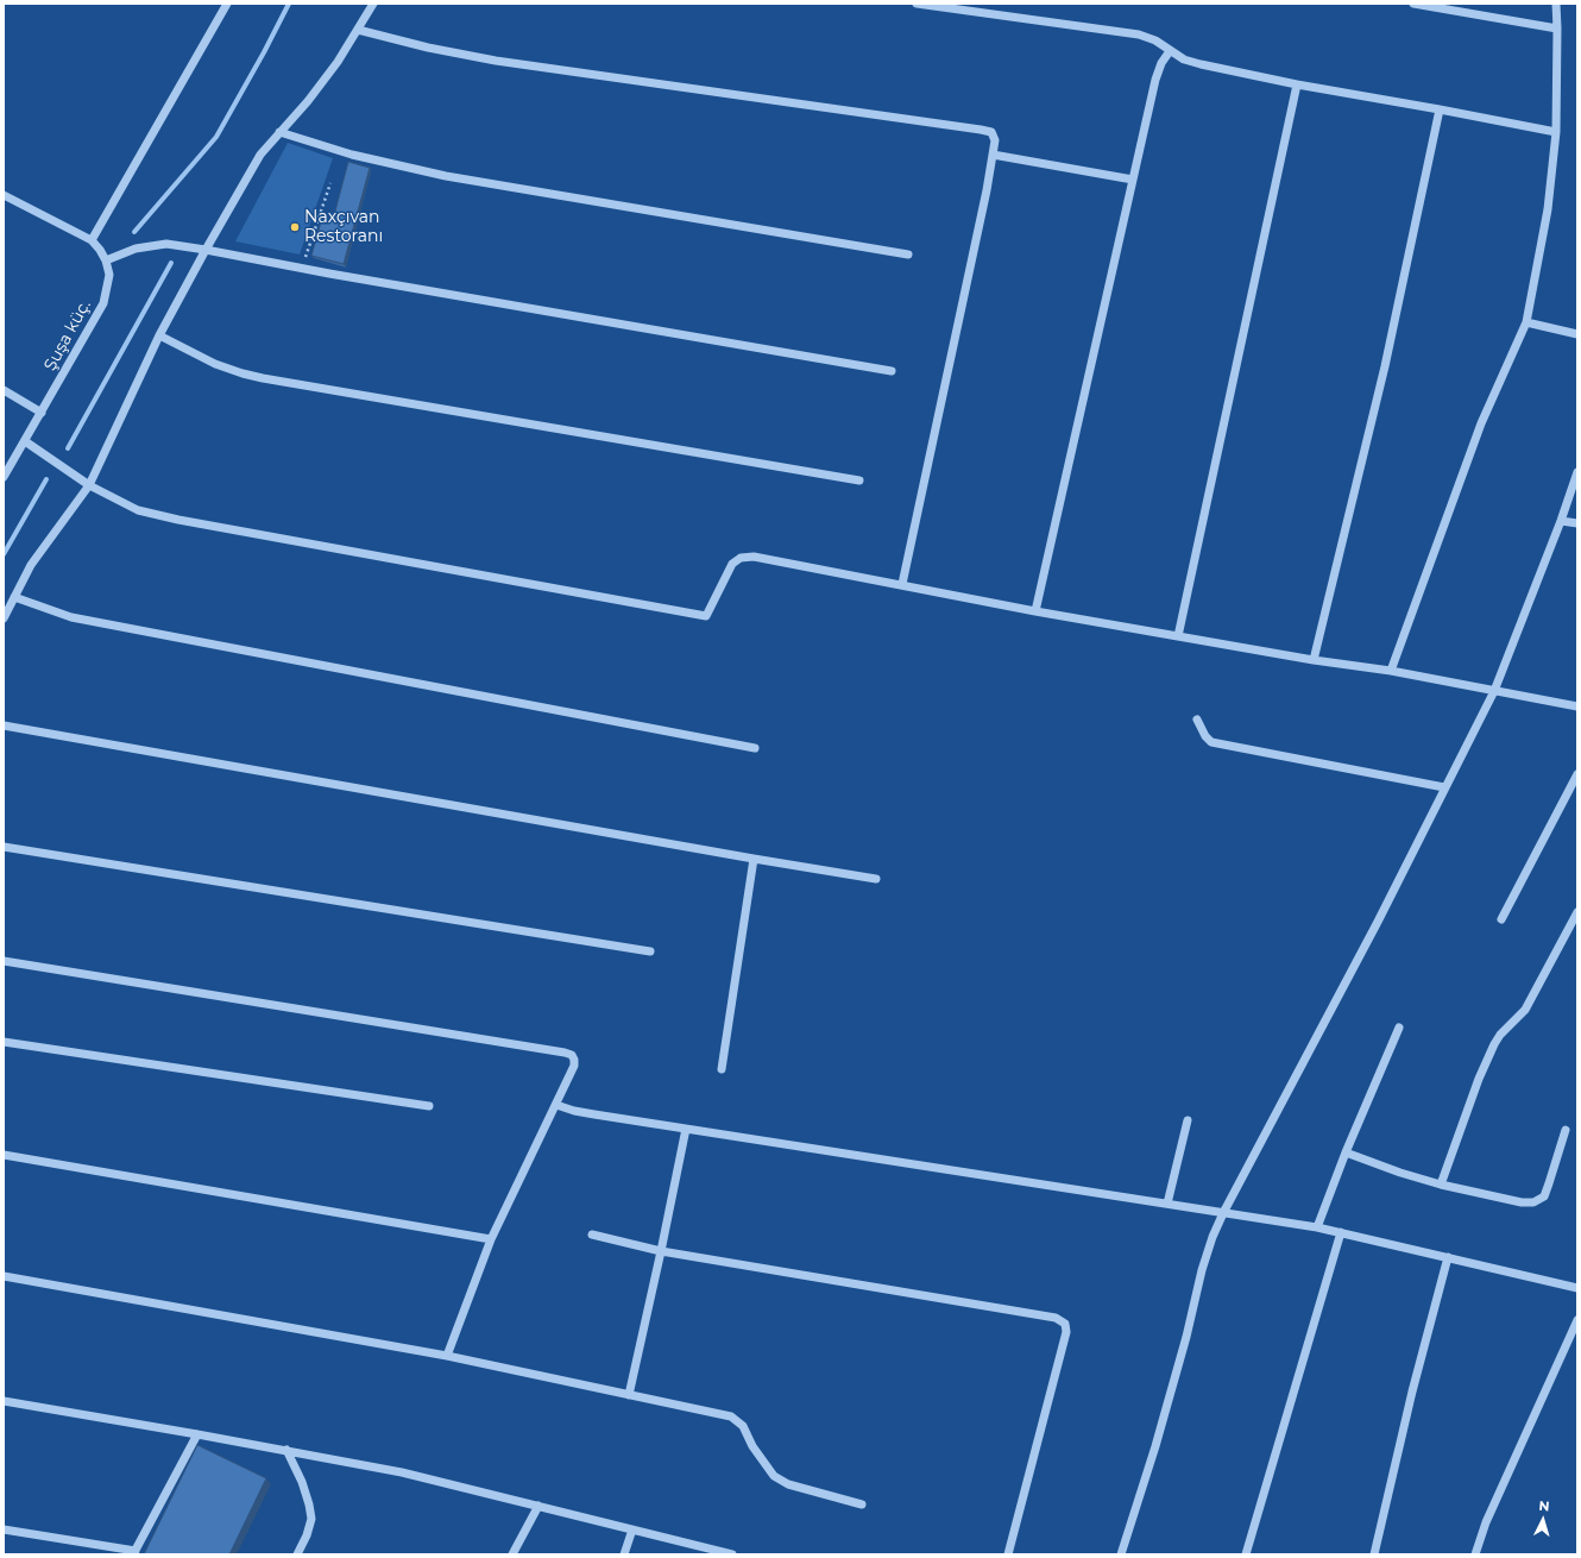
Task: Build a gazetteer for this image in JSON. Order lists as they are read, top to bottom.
{
  "streets": {
    "street": ["Şuşa küç."]
  },
  "places": ["Naxçıvan Restoranı"],
  "north": "top"
}
